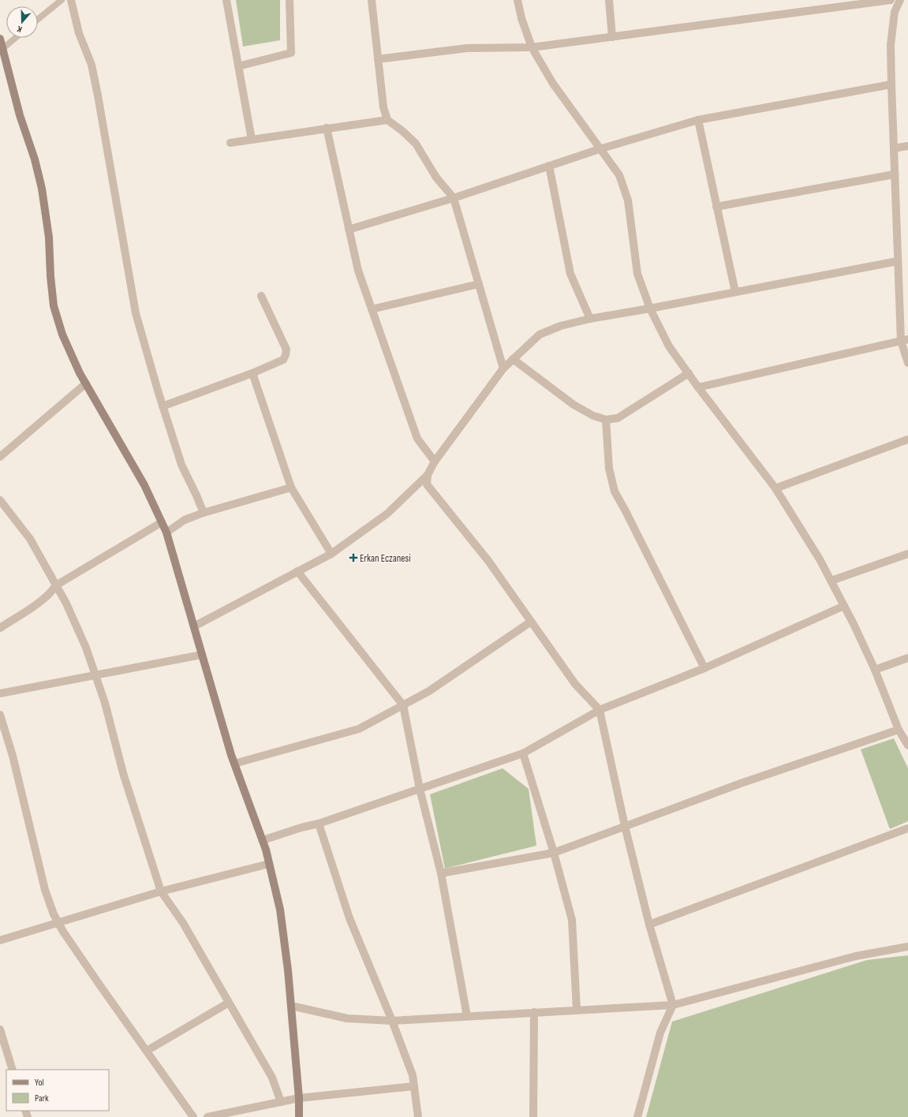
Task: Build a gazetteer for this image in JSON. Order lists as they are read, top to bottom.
{
  "places": {
    "health": ["Erkan Eczanesi"]
  },
  "legend": ["Yol", "Park"],
  "north": "bottom"
}
